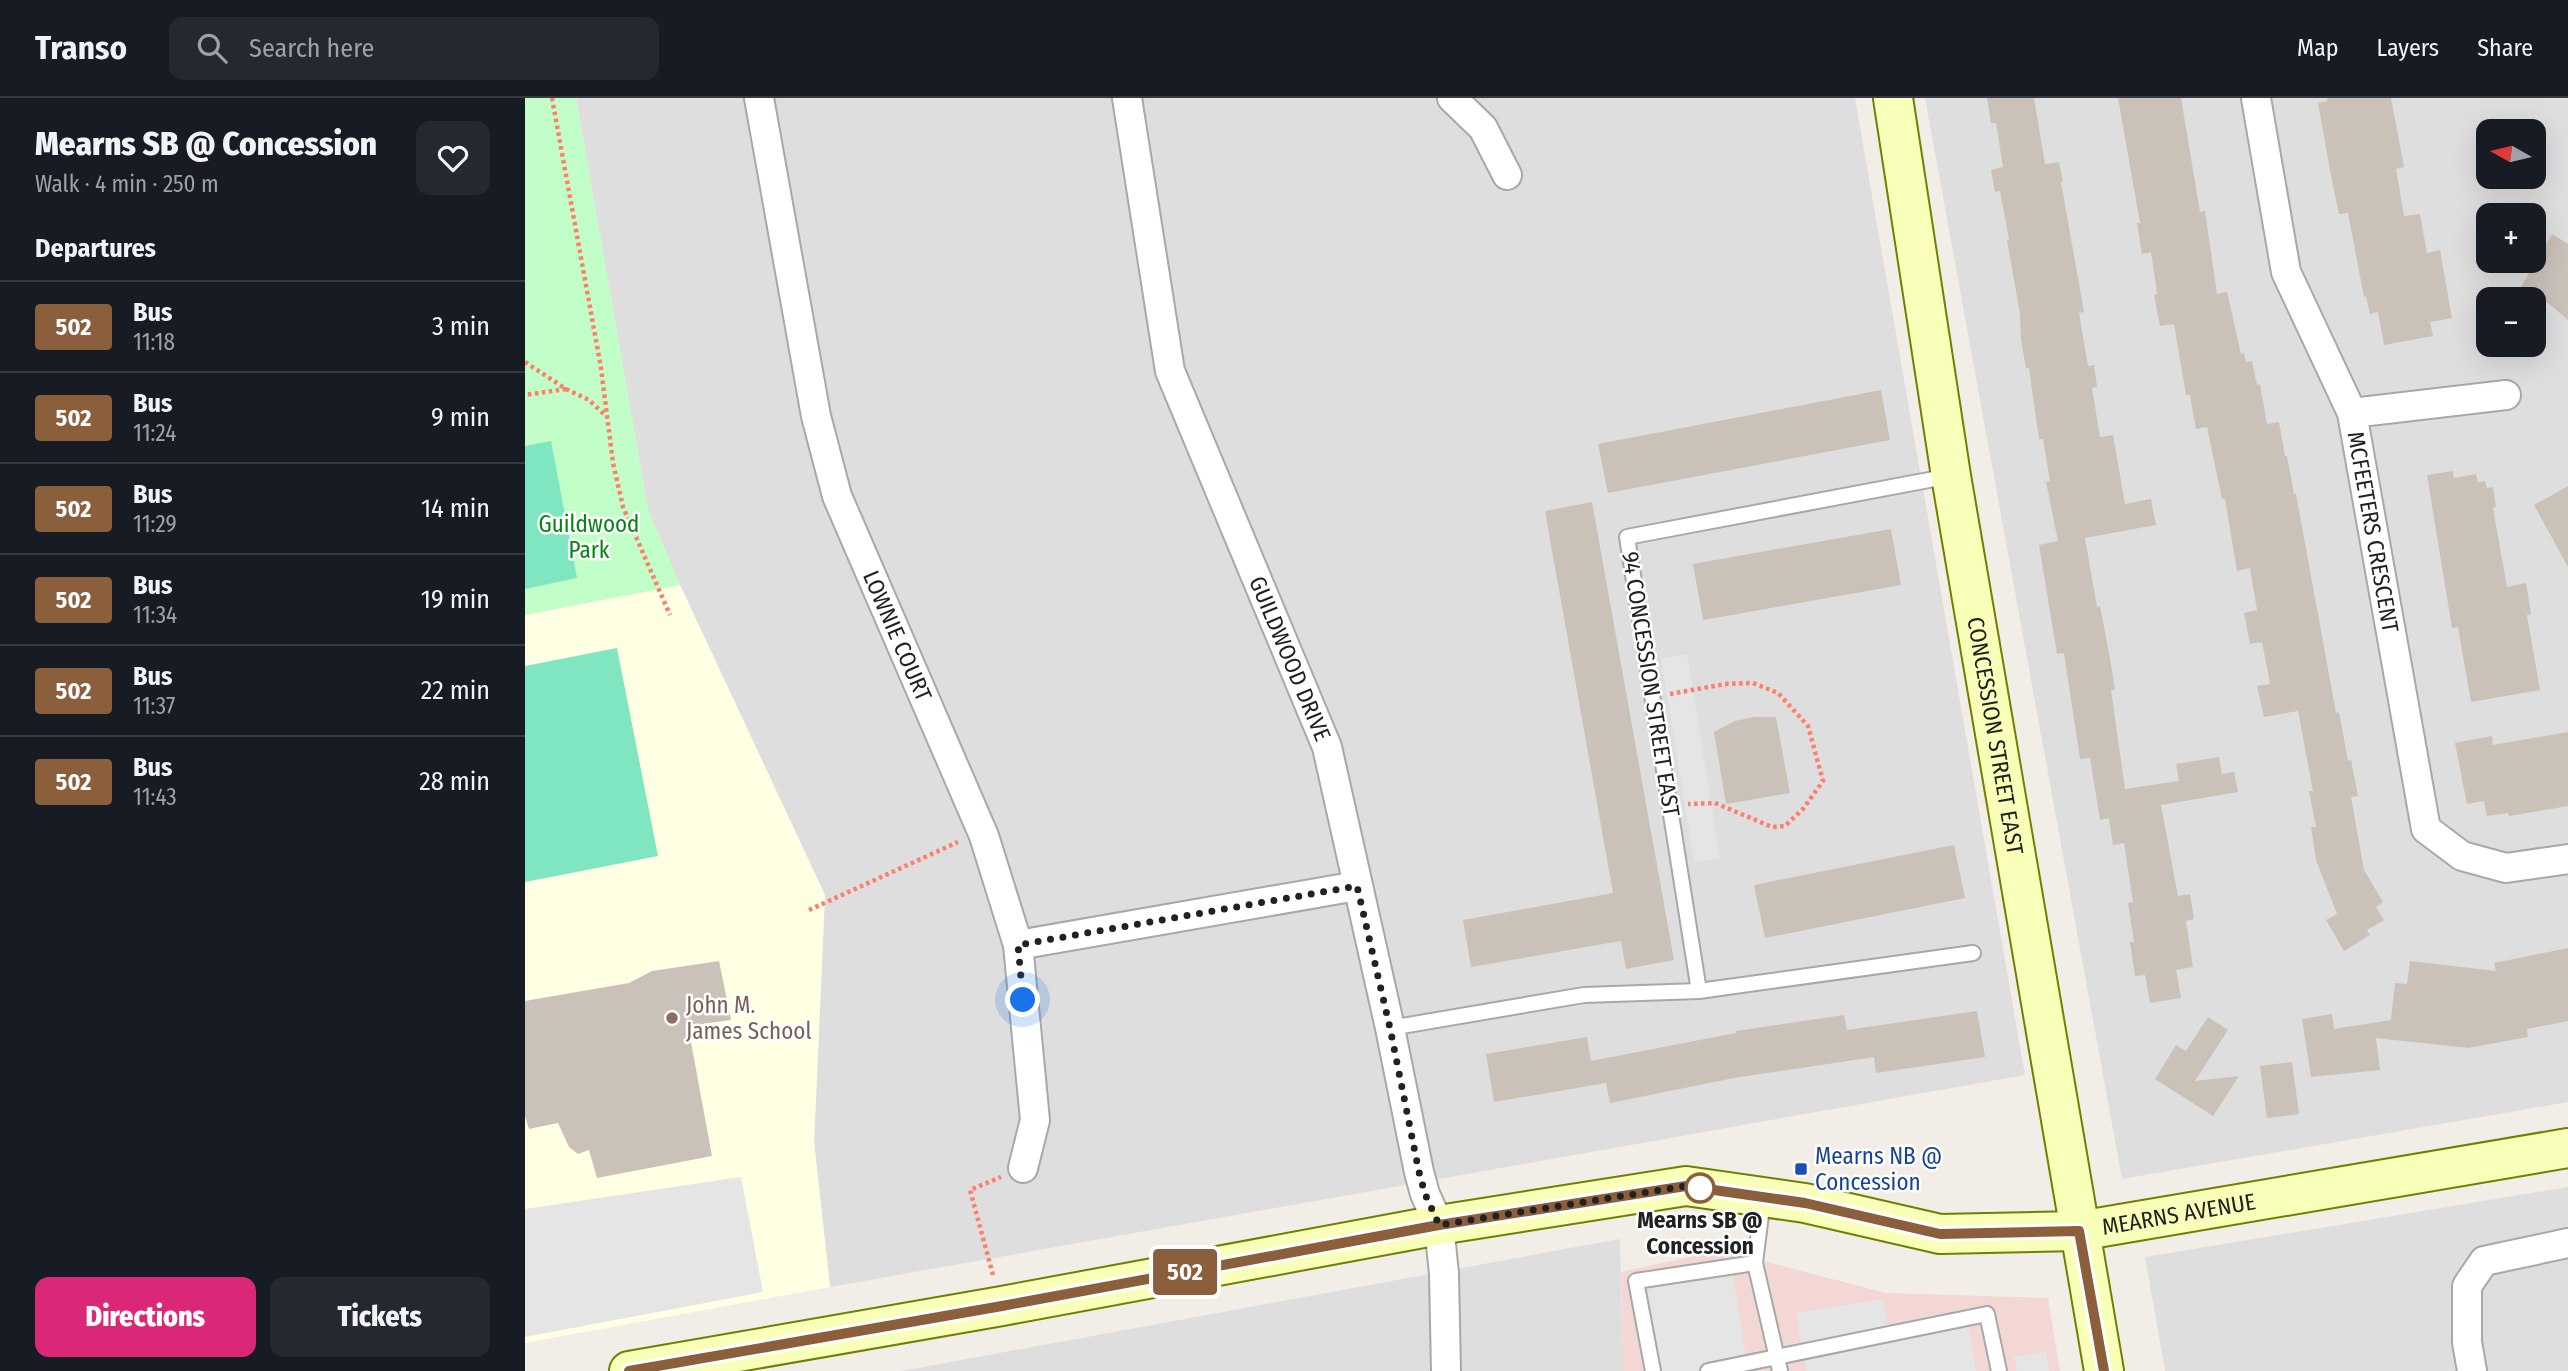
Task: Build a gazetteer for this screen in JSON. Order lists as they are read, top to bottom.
{
  "streets": {
    "street": [
      "MCFEETERS CRESCENT",
      "LOWNIE COURT",
      "GUILDWOOD DRIVE",
      "CONCESSION STREET EAST",
      "MEARNS AVENUE"
    ],
    "lane": ["94 CONCESSION STREET EAST"]
  },
  "crossings": [
    ["GUILDWOOD DRIVE", "MEARNS AVENUE"],
    ["94 CONCESSION STREET EAST", "CONCESSION STREET EAST"],
    ["CONCESSION STREET EAST", "MEARNS AVENUE"]
  ],
  "parks": ["Guildwood Park"],
  "places": {
    "other": ["John M. James School", "Mearns SB @ Concession"],
    "transit": ["Mearns NB @ Concession"]
  },
  "lines": ["bus line 502"],
  "north": "left",
  "page": {
    "header": "Transo",
    "search": "Search here",
    "nav": ["Map", "Layers", "Share"],
    "heading": [
      ["Mearns SB @ Concession", "Walk · 4 min · 250 m"],
      "Departures"
    ],
    "on_map": "502",
    "map_buttons": ["+", "−"],
    "list": [
      {
        "mark": "502",
        "name": "Bus",
        "note": "11:18",
        "value": "3 min"
      },
      {
        "mark": "502",
        "name": "Bus",
        "note": "11:24",
        "value": "9 min"
      },
      {
        "mark": "502",
        "name": "Bus",
        "note": "11:29",
        "value": "14 min"
      },
      {
        "mark": "502",
        "name": "Bus",
        "note": "11:34",
        "value": "19 min"
      },
      {
        "mark": "502",
        "name": "Bus",
        "note": "11:37",
        "value": "22 min"
      },
      {
        "mark": "502",
        "name": "Bus",
        "note": "11:43",
        "value": "28 min"
      }
    ],
    "buttons": ["Directions", "Tickets"]
  }
}
